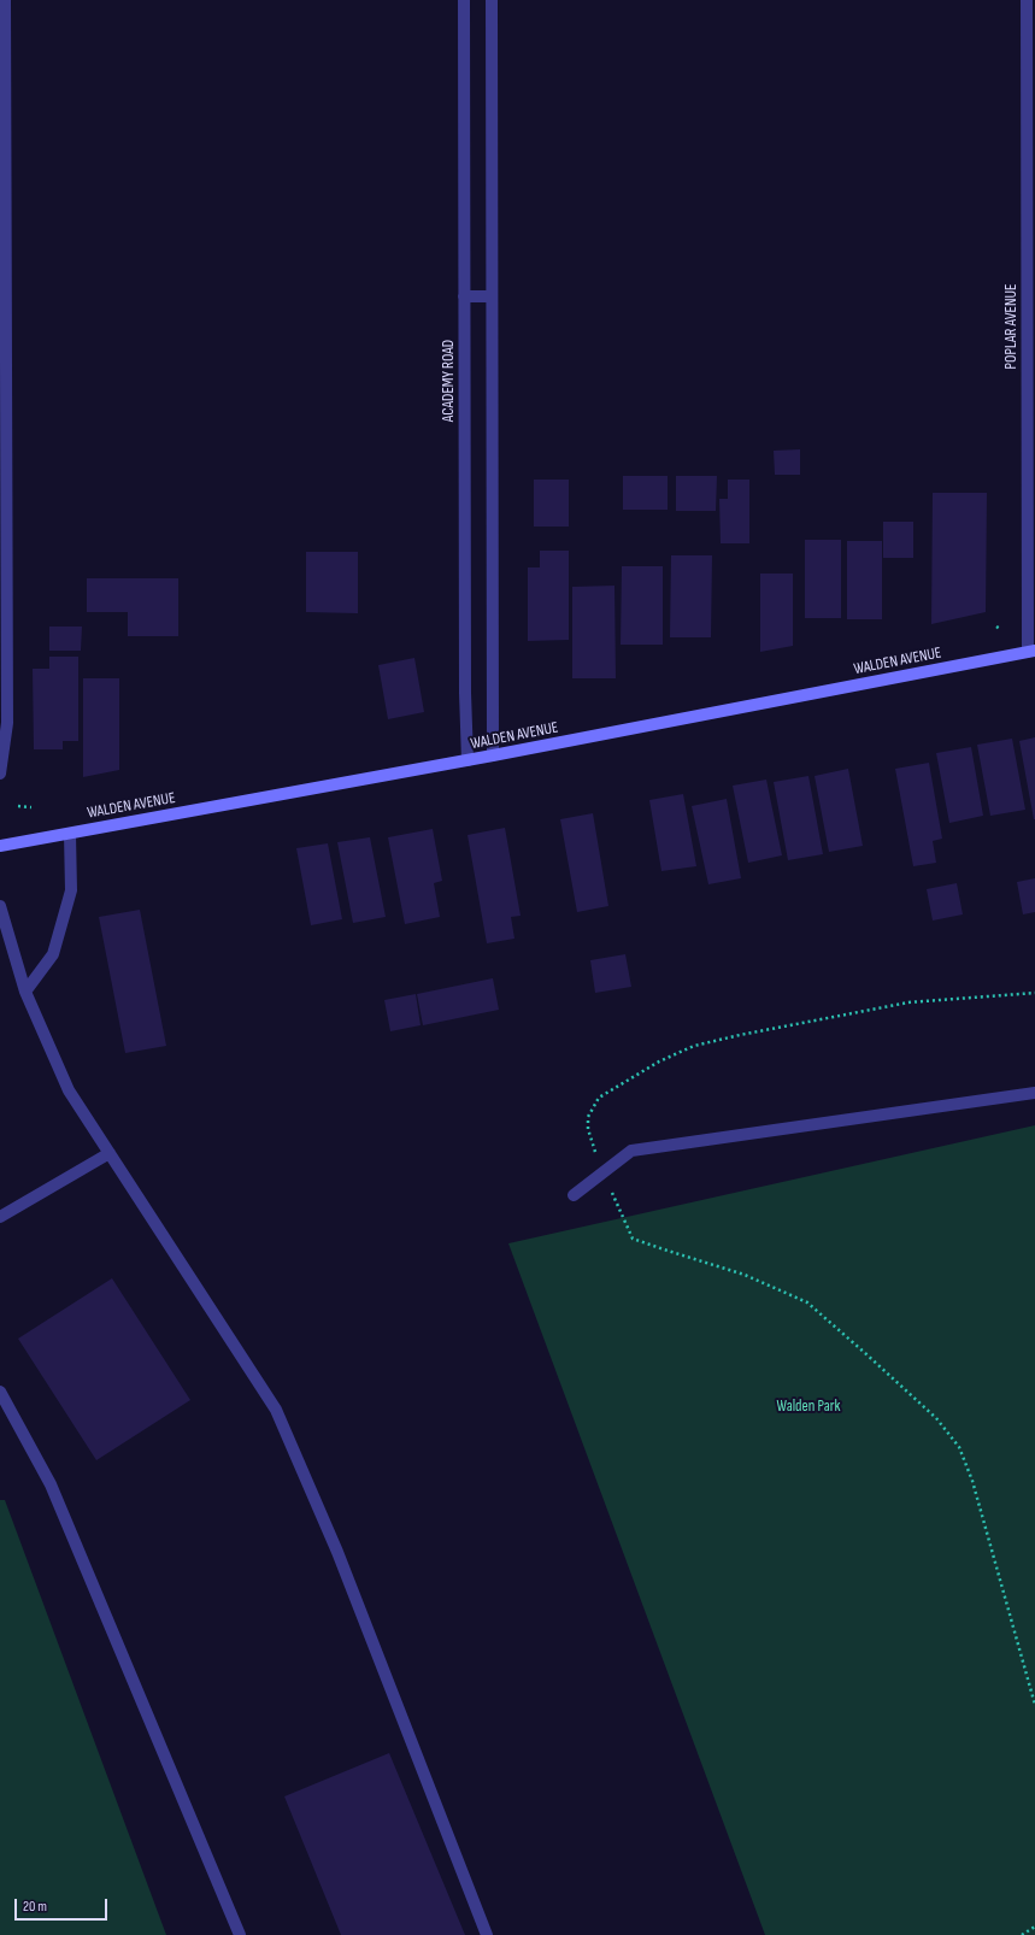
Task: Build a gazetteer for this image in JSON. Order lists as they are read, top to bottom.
{
  "streets": {
    "main road": ["WALDEN AVENUE"],
    "street": ["POPLAR AVENUE", "ACADEMY ROAD"]
  },
  "crossings": [
    ["POPLAR AVENUE", "WALDEN AVENUE"],
    ["ACADEMY ROAD", "WALDEN AVENUE"]
  ],
  "parks": ["Walden Park"],
  "scale_bar": "20 m"
}
